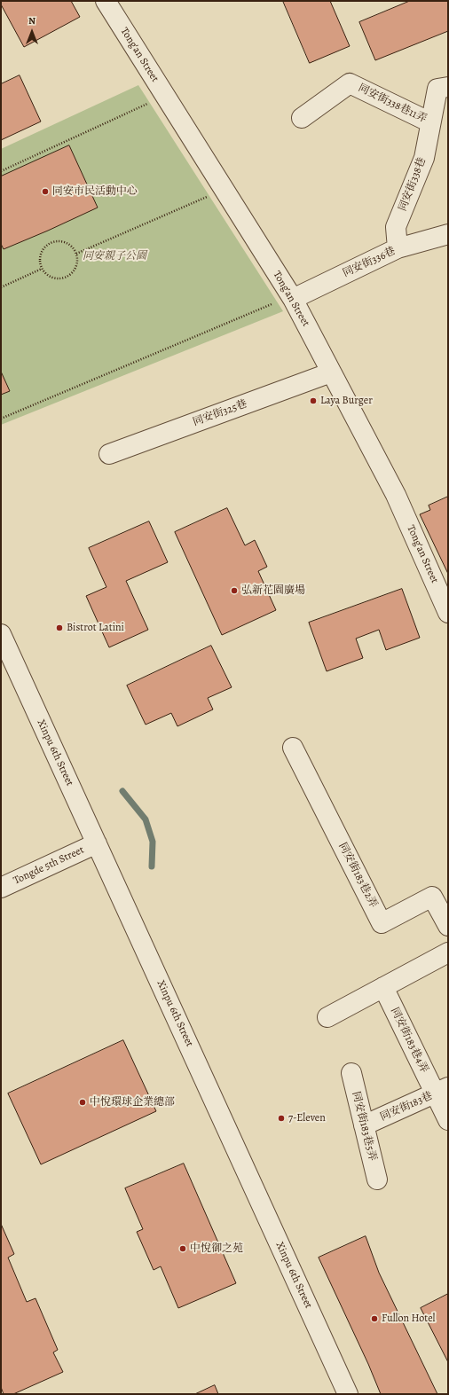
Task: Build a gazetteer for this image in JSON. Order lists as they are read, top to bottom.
{
  "streets": {
    "street": [
      "Tong'an Street",
      "同安街338巷11弄",
      "同安街338巷",
      "同安街336巷",
      "同安街325巷",
      "Xinpu 6th Street",
      "Tongde 5th Street",
      "同安街183巷2弄",
      "同安街183巷4弄",
      "同安街183巷",
      "同安街183巷5弄"
    ]
  },
  "crossings": [
    ["Tong'an Street", "同安街336巷"],
    ["Tong'an Street", "同安街325巷"],
    ["同安街338巷11弄", "同安街338巷"],
    ["同安街338巷", "同安街336巷"],
    ["Xinpu 6th Street", "Tongde 5th Street"],
    ["同安街183巷4弄", "同安街183巷"],
    ["同安街183巷", "同安街183巷5弄"]
  ],
  "parks": ["同安親子公園"],
  "places": [
    "同安市民活動中心",
    "Laya Burger",
    "弘新花園廣場",
    "Bistrot Latini",
    "中悅環球企業總部",
    "7-Eleven",
    "中悅御之苑",
    "Fullon Hotel"
  ],
  "north": "top"
}
